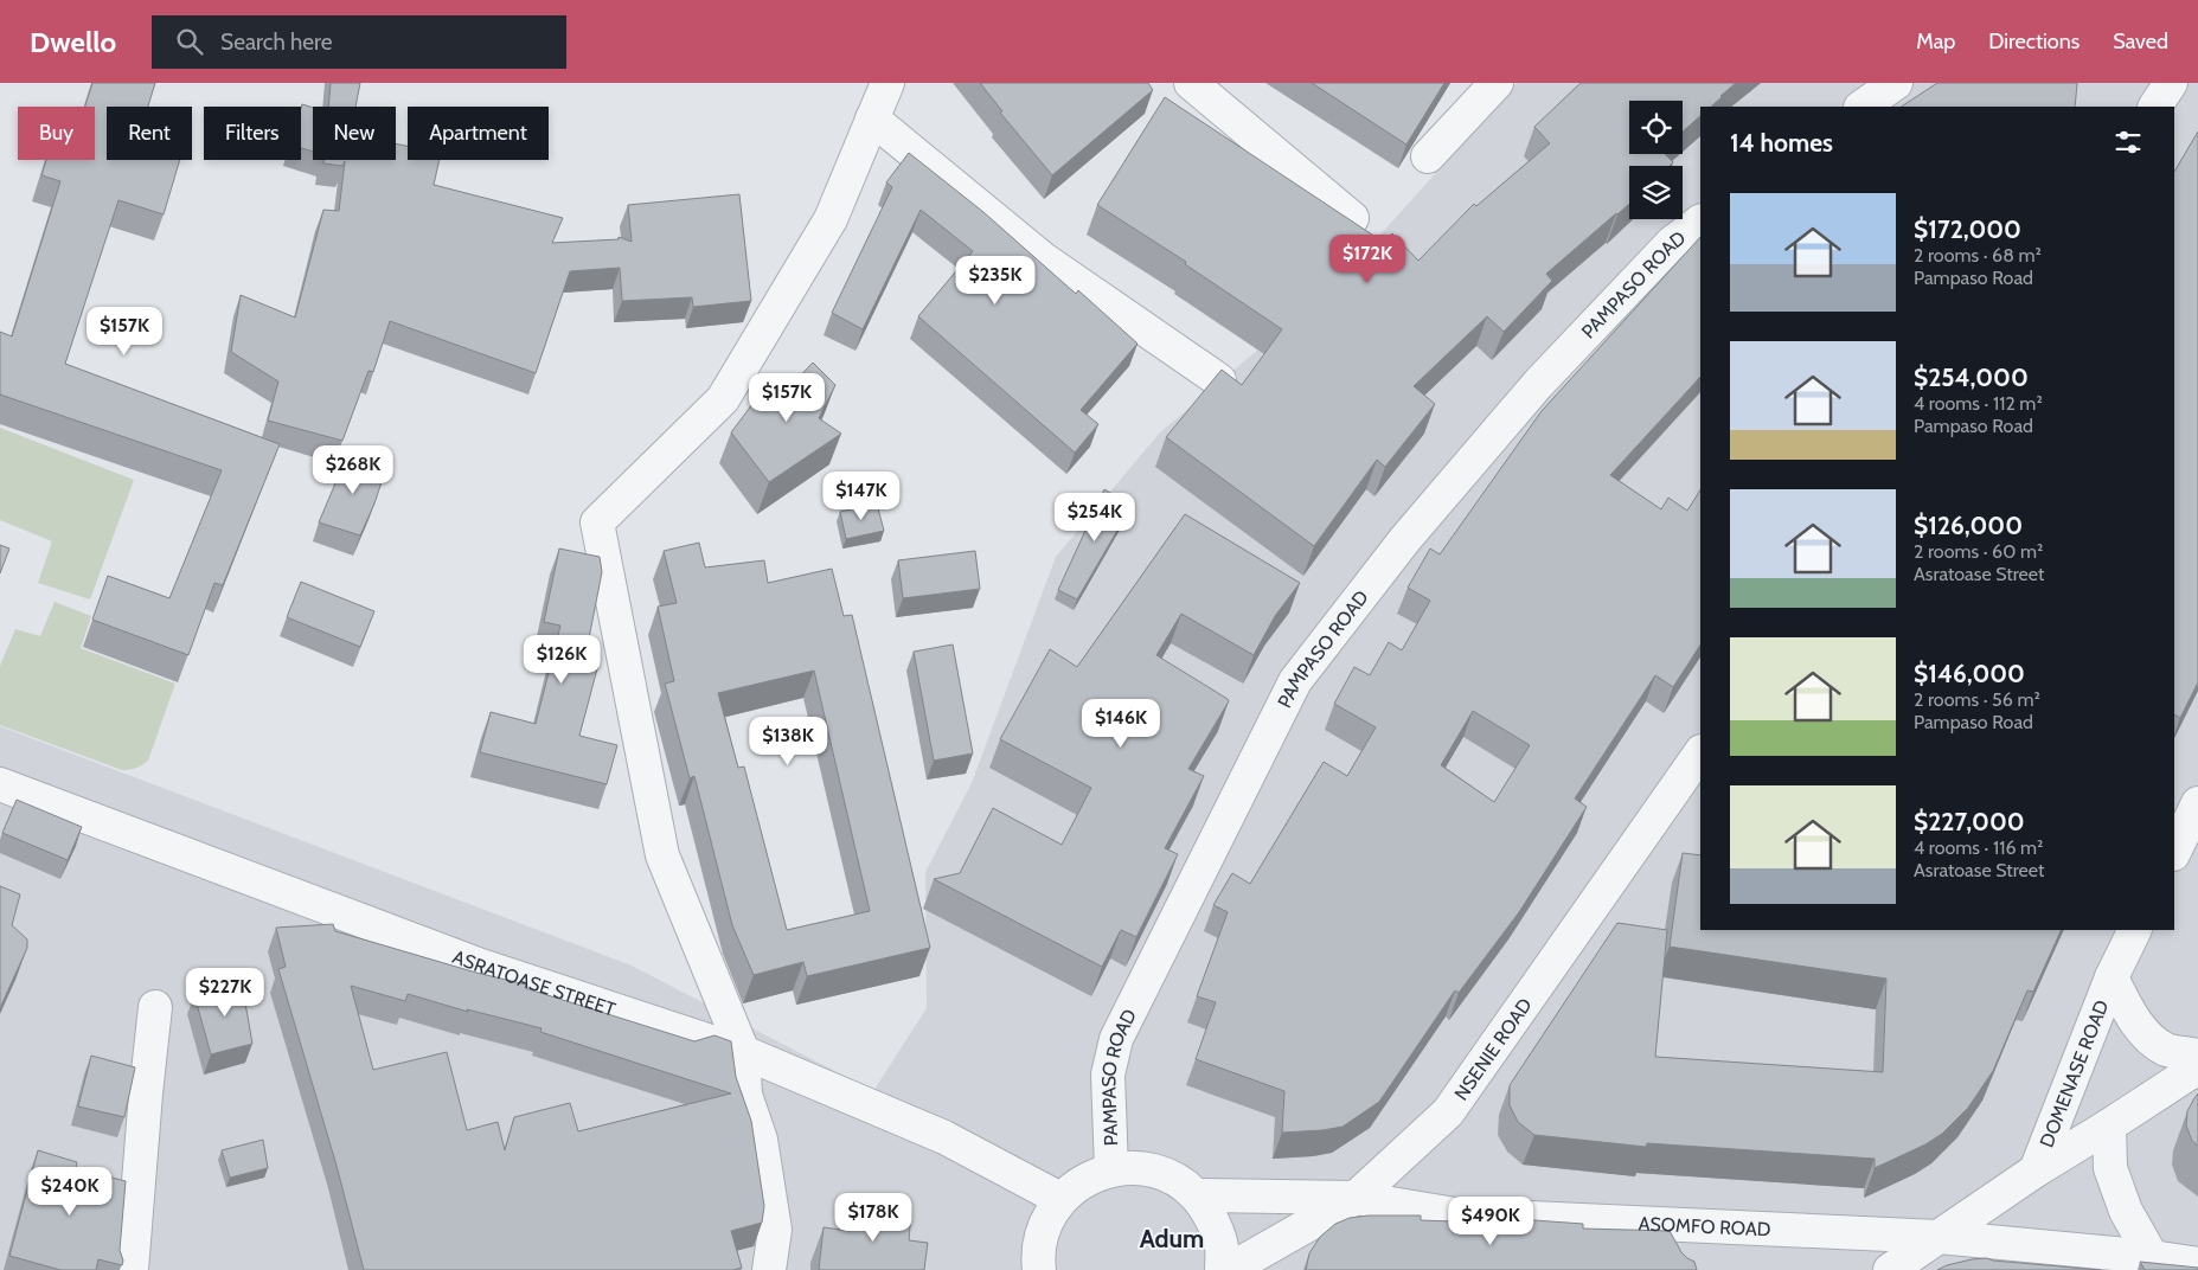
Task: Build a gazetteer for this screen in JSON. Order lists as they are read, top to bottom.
{
  "streets": {
    "street": [
      "PAMPASO ROAD",
      "ASRATOASE STREET",
      "NSENIE ROAD",
      "DOMENASE ROAD",
      "ASOMFO ROAD"
    ]
  },
  "crossings": [
    ["NSENIE ROAD", "ASOMFO ROAD"]
  ],
  "districts": ["Adum"],
  "page": {
    "header": "Dwello",
    "search": "Search here",
    "nav": ["Map", "Directions", "Saved"],
    "chip": [
      "Buy",
      "Rent",
      "Filters",
      "New",
      "Apartment"
    ],
    "heading": "14 homes",
    "list": [
      {
        "name": "$172,000",
        "note": "2 rooms · 68 m² · Pampaso Road"
      },
      {
        "name": "$254,000",
        "note": "4 rooms · 112 m² · Pampaso Road"
      },
      {
        "name": "$126,000",
        "note": "2 rooms · 60 m² · Asratoase Street"
      },
      {
        "name": "$146,000",
        "note": "2 rooms · 56 m² · Pampaso Road"
      },
      {
        "name": "$227,000",
        "note": "4 rooms · 116 m² · Asratoase Street"
      }
    ],
    "price": [
      "$172K",
      "$235K",
      "$157K",
      "$157K",
      "$268K",
      "$147K",
      "$254K",
      "$126K",
      "$146K",
      "$138K",
      "$227K",
      "$240K",
      "$178K",
      "$490K"
    ]
  }
}
